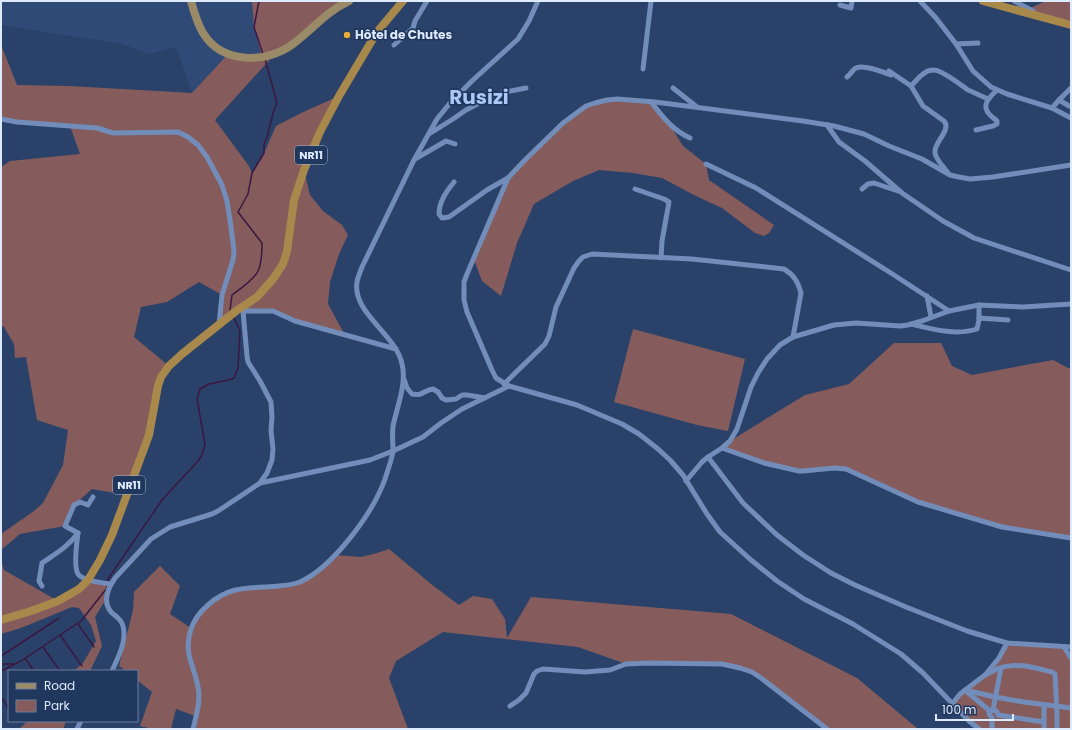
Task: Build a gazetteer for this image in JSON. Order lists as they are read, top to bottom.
{
  "streets": {
    "highway": ["NR11"]
  },
  "districts": ["Rusizi"],
  "places": ["Hôtel de Chutes"],
  "legend": ["Road", "Park"],
  "scale_bar": "100 m"
}
